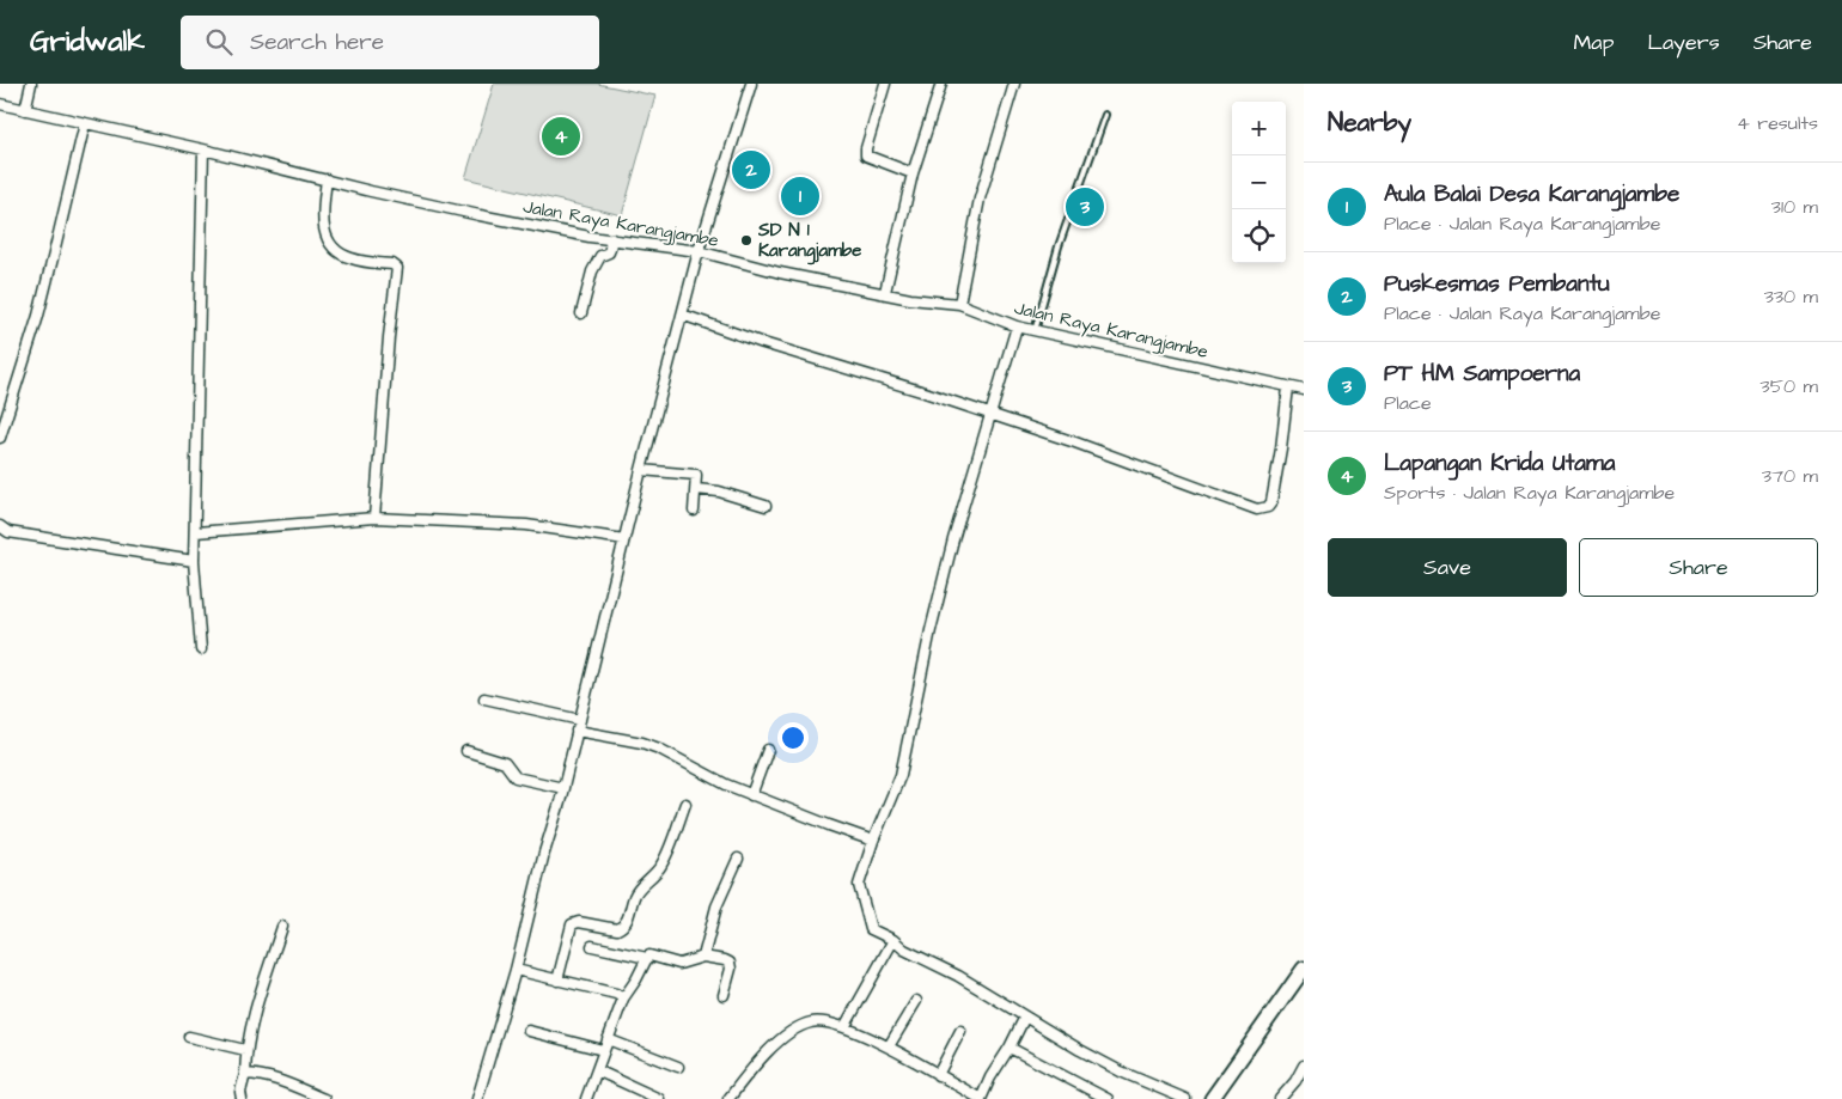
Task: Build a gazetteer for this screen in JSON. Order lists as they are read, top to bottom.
{
  "streets": {
    "street": ["Jalan Raya Karangjambe"]
  },
  "places": ["SD N 1 Karangjambe"],
  "page": {
    "header": "Gridwalk",
    "search": "Search here",
    "nav": ["Map", "Layers", "Share"],
    "heading": ["Nearby", "4 results"],
    "map_buttons": ["+", "−"],
    "pins": [
      "4",
      "2",
      "1",
      "3"
    ],
    "list": [
      {
        "mark": "1",
        "name": "Aula Balai Desa Karangjambe",
        "note": "Place · Jalan Raya Karangjambe",
        "value": "310 m"
      },
      {
        "mark": "2",
        "name": "Puskesmas Pembantu",
        "note": "Place · Jalan Raya Karangjambe",
        "value": "330 m"
      },
      {
        "mark": "3",
        "name": "PT HM Sampoerna",
        "note": "Place",
        "value": "350 m"
      },
      {
        "mark": "4",
        "name": "Lapangan Krida Utama",
        "note": "Sports · Jalan Raya Karangjambe",
        "value": "370 m"
      }
    ],
    "buttons": ["Save", "Share"]
  }
}
